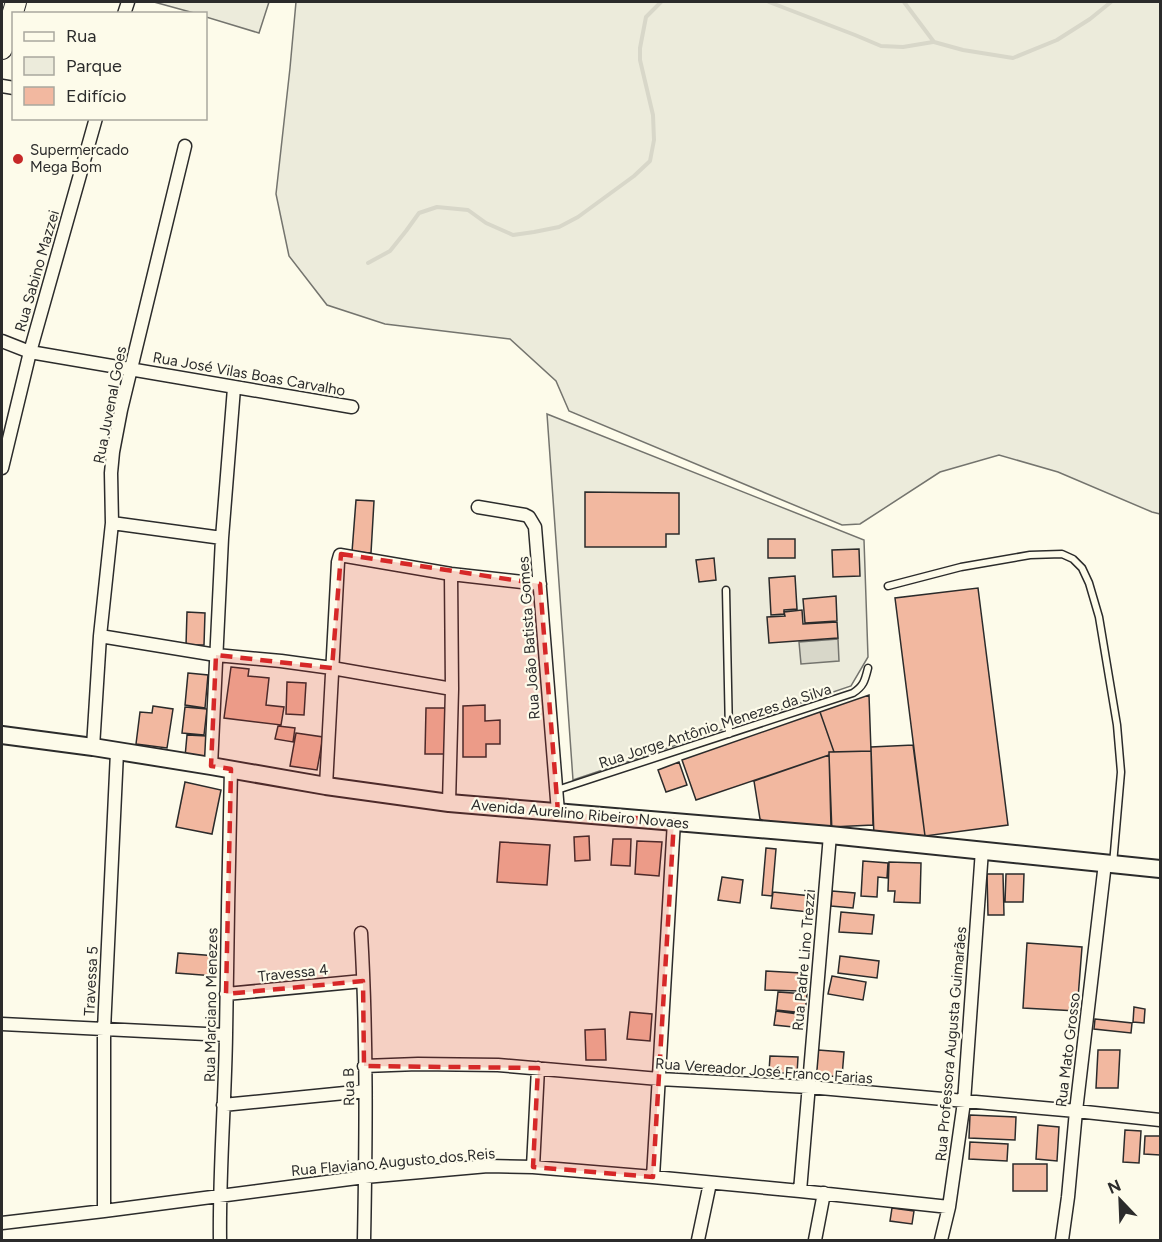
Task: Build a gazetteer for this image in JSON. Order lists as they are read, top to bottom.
{
  "streets": {
    "street": [
      "Rua Sabino Mazzei",
      "Rua José Vilas Boas Carvalho",
      "Rua Juvenal Goes",
      "Rua João Batista Gomes",
      "Avenida Aurelino Ribeiro Novaes",
      "Rua Padre Lino Trezzi",
      "Travessa 4",
      "Travessa 5",
      "Rua Marciano Menezes",
      "Rua Professora Augusta Guimarães",
      "Rua Mato Grosso",
      "Rua Vereador José Franco Farias",
      "Rua B",
      "Rua Flaviano Augusto dos Reis"
    ],
    "lane": ["Rua Jorge Antônio Menezes da Silva"]
  },
  "crossings": [
    ["Rua Sabino Mazzei", "Rua José Vilas Boas Carvalho"],
    ["Rua José Vilas Boas Carvalho", "Rua Juvenal Goes"],
    ["Rua Juvenal Goes", "Avenida Aurelino Ribeiro Novaes"],
    ["Rua João Batista Gomes", "Rua Jorge Antônio Menezes da Silva"],
    ["Rua João Batista Gomes", "Avenida Aurelino Ribeiro Novaes"],
    ["Avenida Aurelino Ribeiro Novaes", "Rua Padre Lino Trezzi"],
    ["Avenida Aurelino Ribeiro Novaes", "Travessa 5"],
    ["Avenida Aurelino Ribeiro Novaes", "Rua Marciano Menezes"],
    ["Avenida Aurelino Ribeiro Novaes", "Rua Professora Augusta Guimarães"],
    ["Avenida Aurelino Ribeiro Novaes", "Rua Mato Grosso"],
    ["Rua Padre Lino Trezzi", "Rua Vereador José Franco Farias"],
    ["Rua Padre Lino Trezzi", "Rua Flaviano Augusto dos Reis"],
    ["Travessa 4", "Rua Marciano Menezes"],
    ["Travessa 4", "Rua B"],
    ["Travessa 5", "Rua Flaviano Augusto dos Reis"],
    ["Rua Marciano Menezes", "Rua Flaviano Augusto dos Reis"],
    ["Rua Professora Augusta Guimarães", "Rua Vereador José Franco Farias"],
    ["Rua Professora Augusta Guimarães", "Rua Flaviano Augusto dos Reis"],
    ["Rua Mato Grosso", "Rua Vereador José Franco Farias"],
    ["Rua Vereador José Franco Farias", "Rua B"],
    ["Rua B", "Rua Flaviano Augusto dos Reis"]
  ],
  "places": ["Supermercado Mega Bom"],
  "legend": ["Rua", "Parque", "Edifício"],
  "north": "top left"
}
